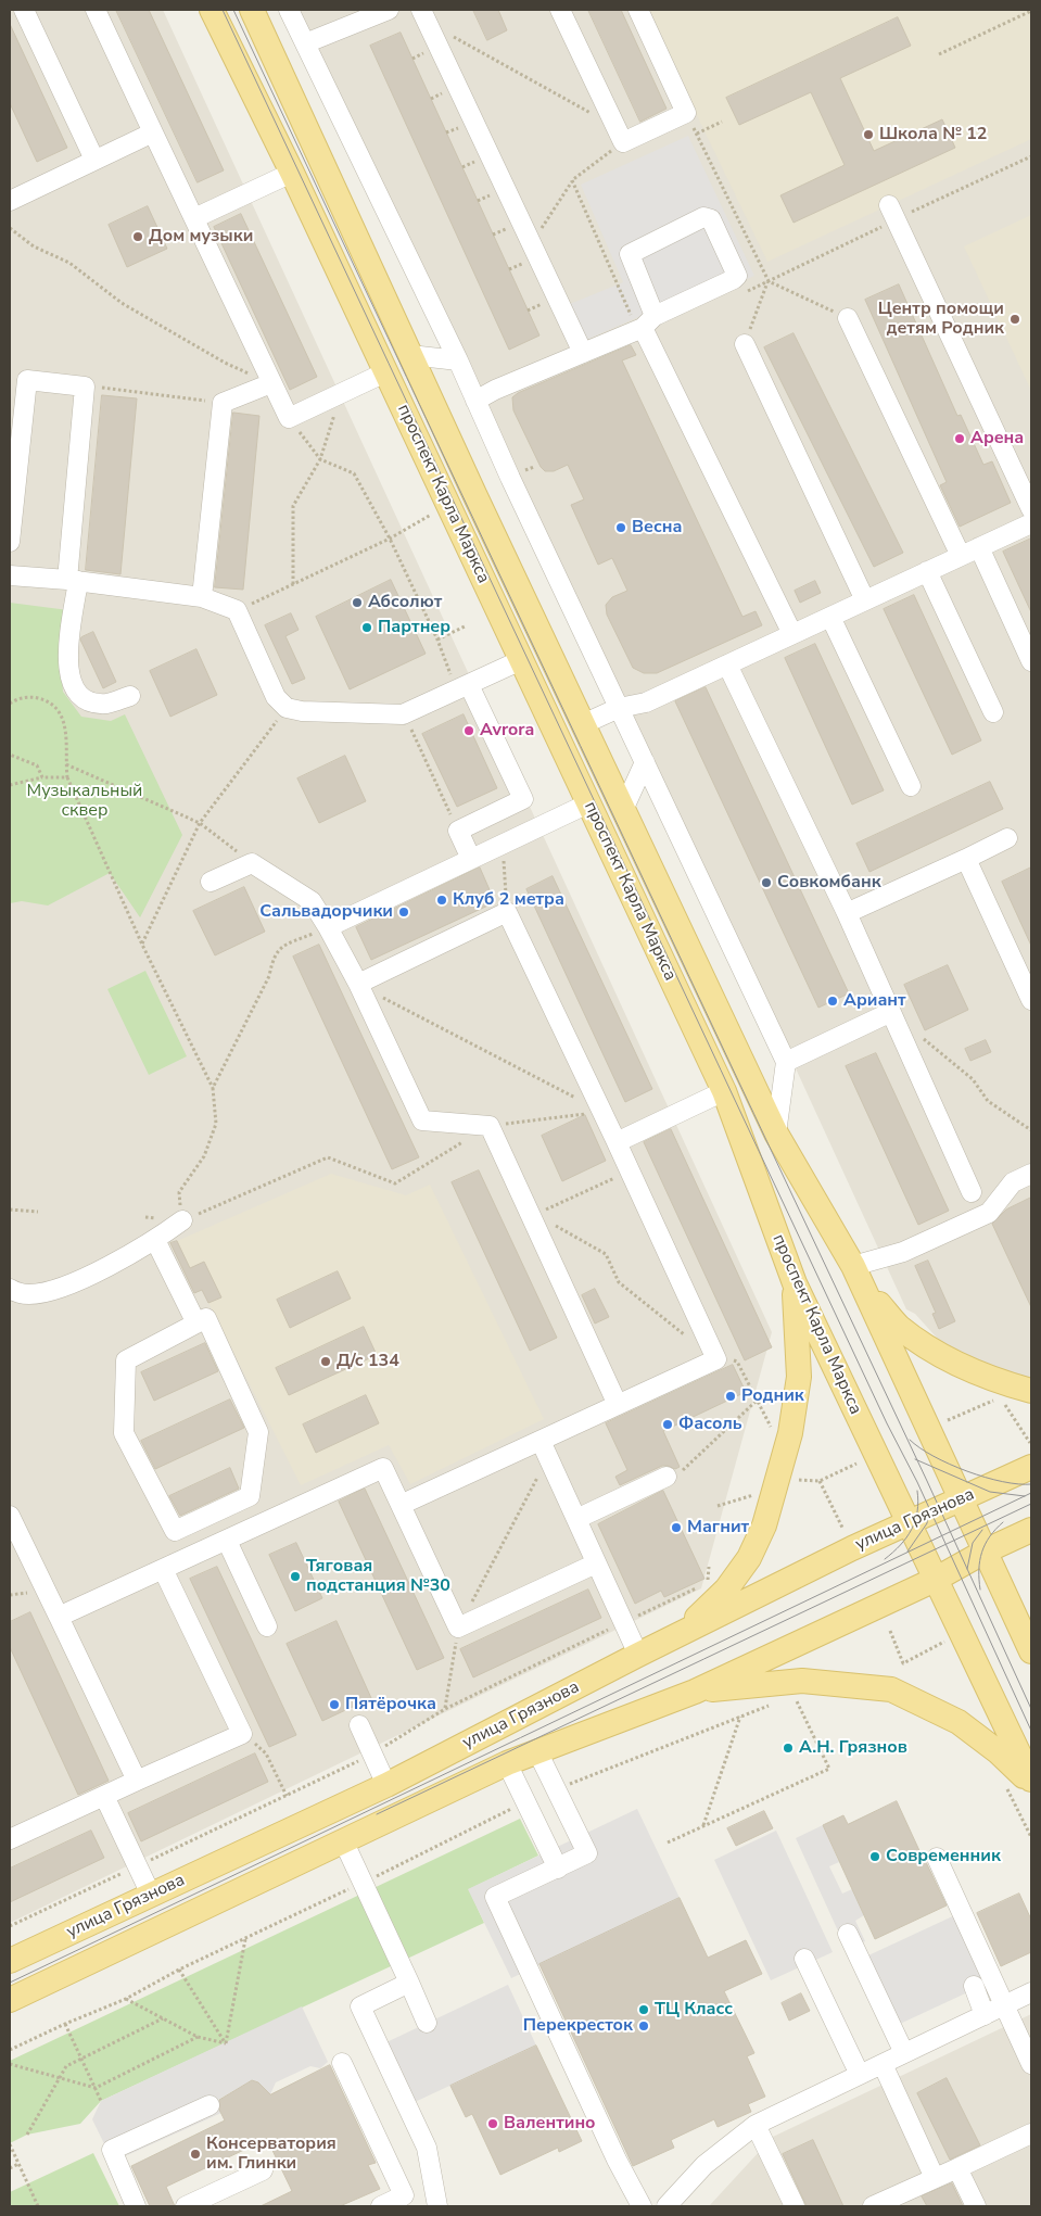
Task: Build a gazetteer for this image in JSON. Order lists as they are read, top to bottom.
{
  "streets": {
    "main road": ["проспект Карла Маркса", "улица Грязнова"]
  },
  "crossings": [
    ["проспект Карла Маркса", "улица Грязнова"]
  ],
  "parks": ["Музыкальный сквер"],
  "places": [
    "Школа № 12",
    "Дом музыки",
    "Центр помощи детям Родник",
    "Арена",
    "Весна",
    "Абсолют",
    "Партнер",
    "Avrora",
    "Совкомбанк",
    "Клуб 2 метра",
    "Сальвадорчики",
    "Ариант",
    "Д/с 134",
    "Родник",
    "Фасоль",
    "Магнит",
    "Тяговая подстанция №30",
    "Пятёрочка",
    "А.Н. Грязнов",
    "Современник",
    "ТЦ Класс",
    "Перекресток",
    "Валентино",
    "Консерватория им. Глинки"
  ]
}
